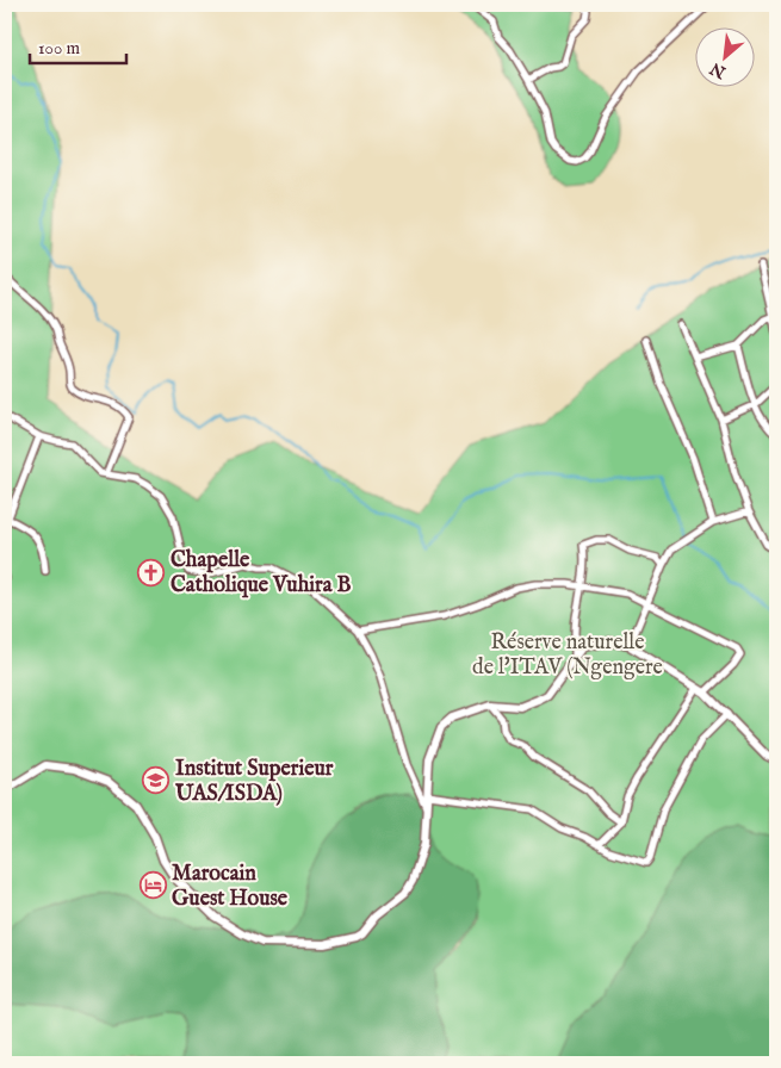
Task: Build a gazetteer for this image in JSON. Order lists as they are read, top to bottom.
{
  "parks": ["Réserve naturelle de l'ITAV (Ngengere"],
  "places": {
    "church": ["Chapelle Catholique Vuhira B"],
    "school or university": ["Institut Superieur UAS/ISDA)"],
    "hotel": ["Marocain Guest House"]
  },
  "scale_bar": "100 m",
  "north": "bottom left"
}
